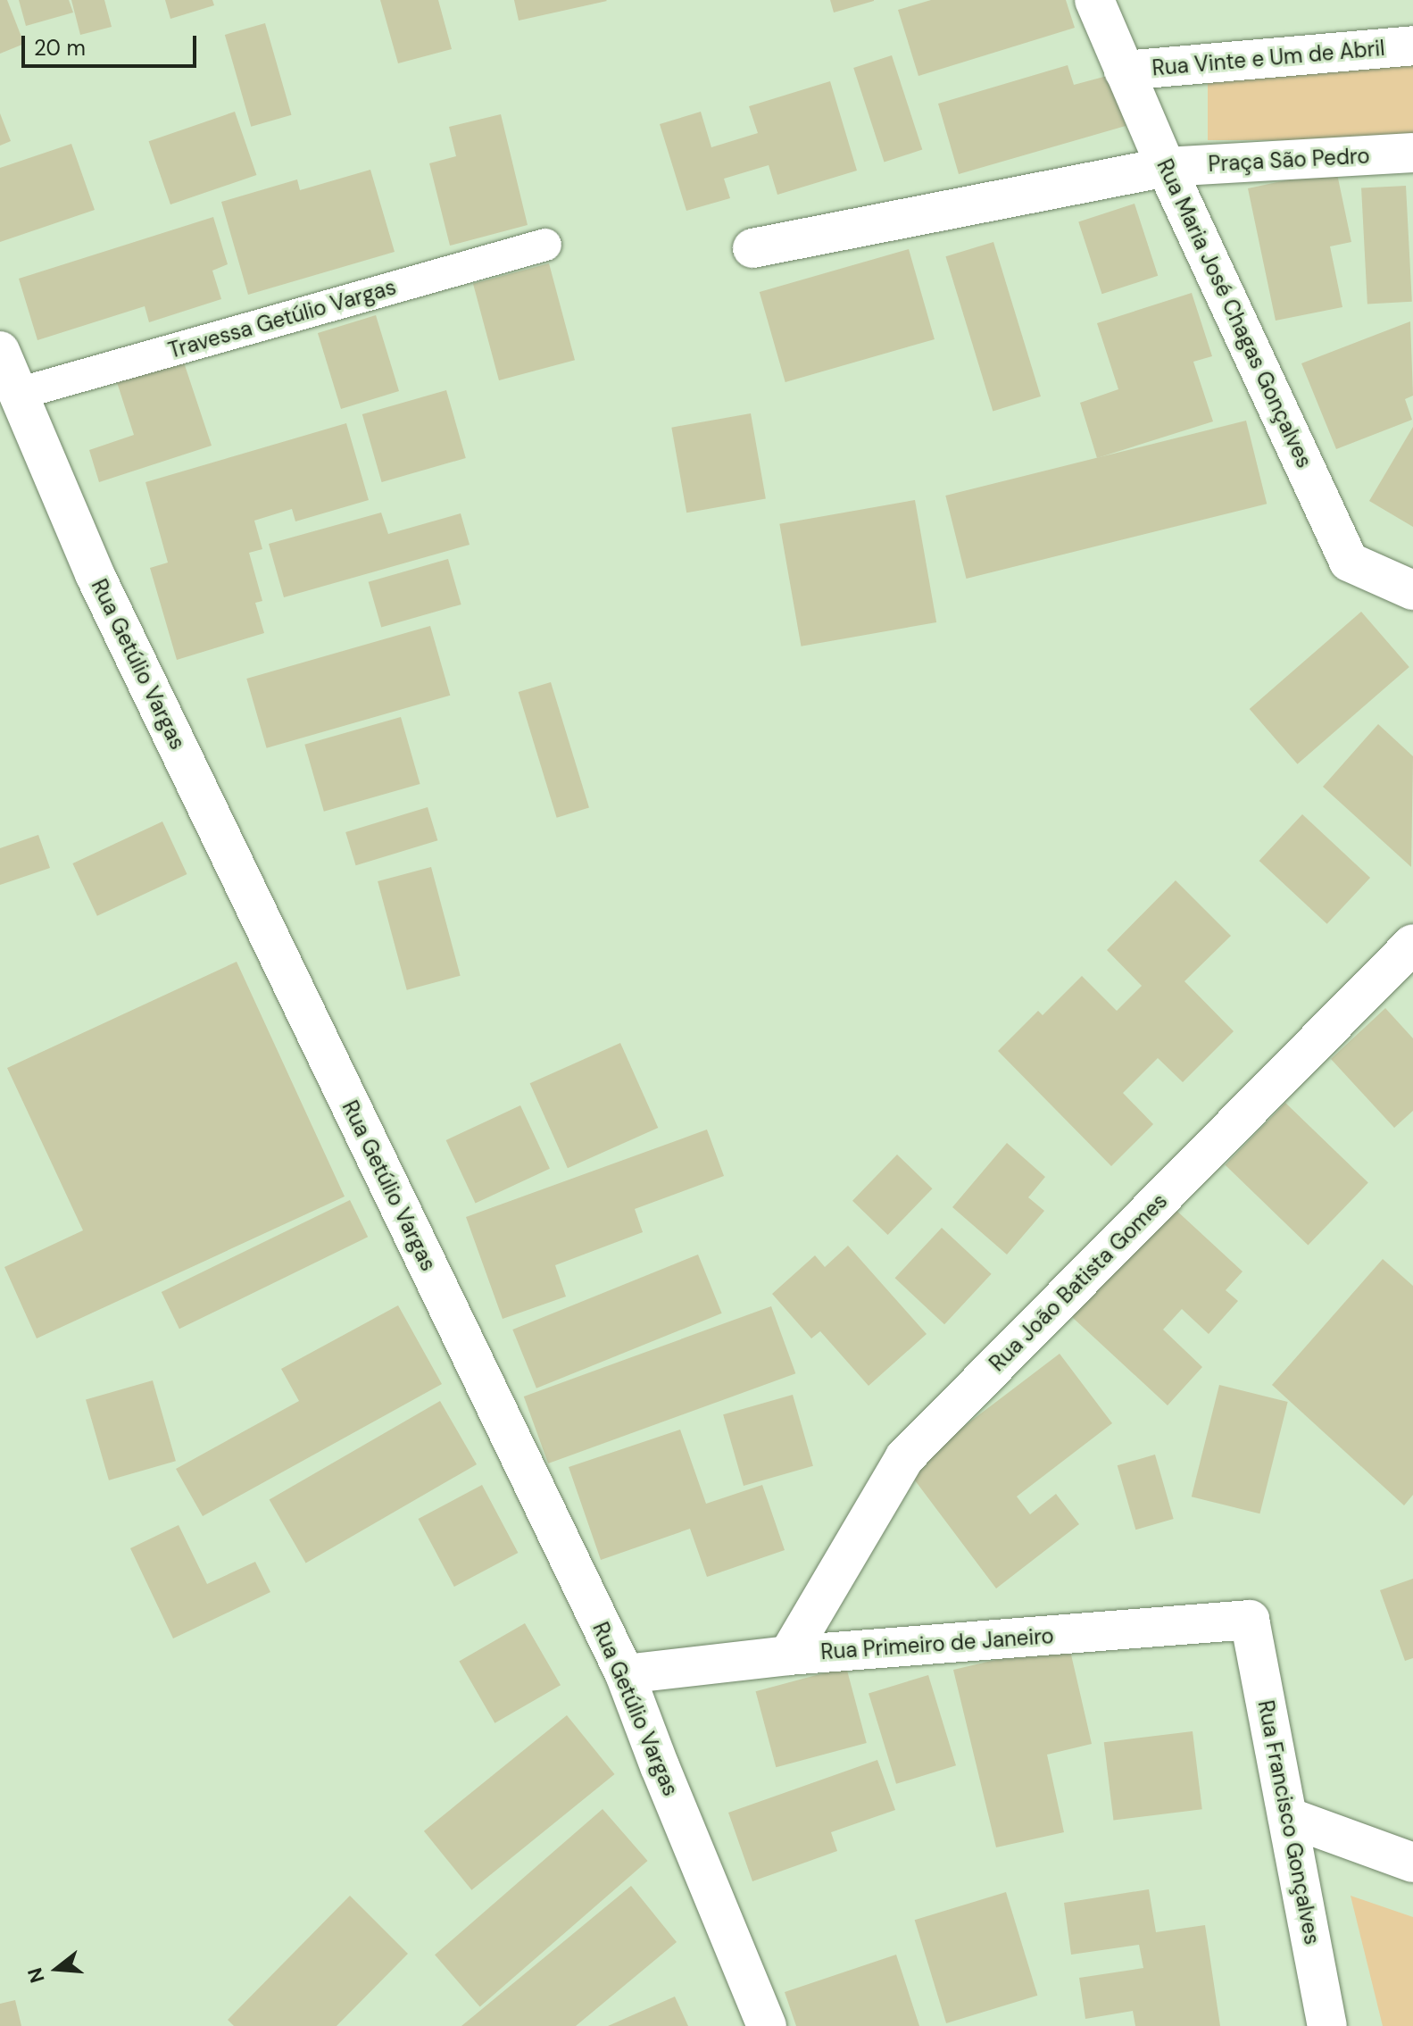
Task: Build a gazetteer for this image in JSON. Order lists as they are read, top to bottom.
{
  "streets": {
    "street": [
      "Rua Vinte e Um de Abril",
      "Praça São Pedro",
      "Rua Maria José Chagas Gonçalves",
      "Rua Getúlio Vargas",
      "Rua João Batista Gomes",
      "Rua Primeiro de Janeiro",
      "Rua Francisco Gonçalves"
    ],
    "lane": ["Travessa Getúlio Vargas"]
  },
  "crossings": [
    ["Rua Vinte e Um de Abril", "Rua Maria José Chagas Gonçalves"],
    ["Praça São Pedro", "Rua Maria José Chagas Gonçalves"],
    ["Travessa Getúlio Vargas", "Rua Getúlio Vargas"],
    ["Rua Getúlio Vargas", "Rua Primeiro de Janeiro"],
    ["Rua João Batista Gomes", "Rua Primeiro de Janeiro"],
    ["Rua Primeiro de Janeiro", "Rua Francisco Gonçalves"]
  ],
  "scale_bar": "20 m",
  "north": "left"
}
